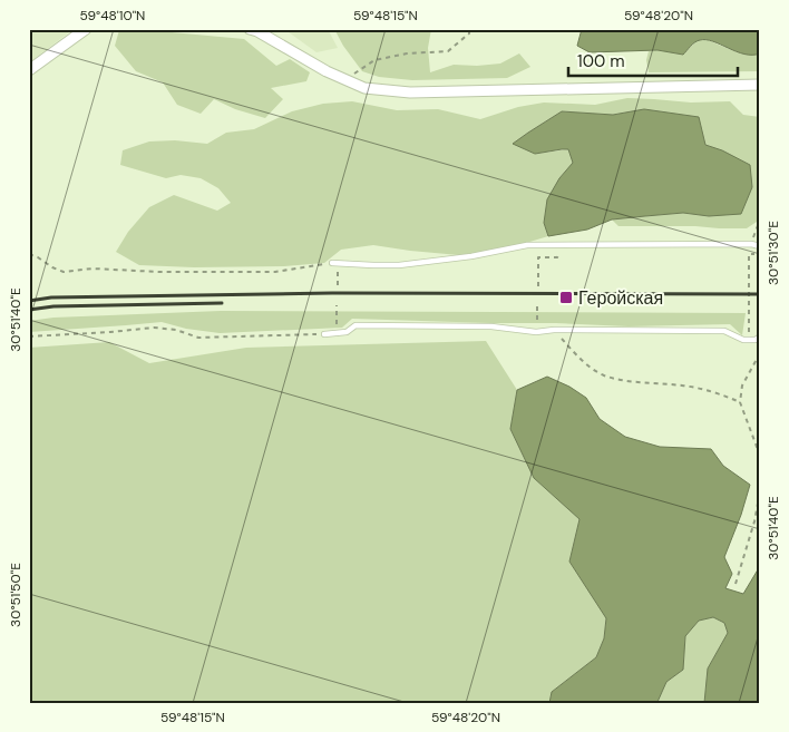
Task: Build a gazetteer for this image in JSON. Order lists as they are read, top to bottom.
{
  "places": {
    "transit": ["Геройская"]
  },
  "scale_bar": "100 m",
  "coordinates": [
    "59°48'10\"N",
    "59°48'15\"N",
    "59°48'20\"N",
    "30°51'30\"E",
    "30°51'40\"E",
    "30°51'50\"E"
  ]
}
